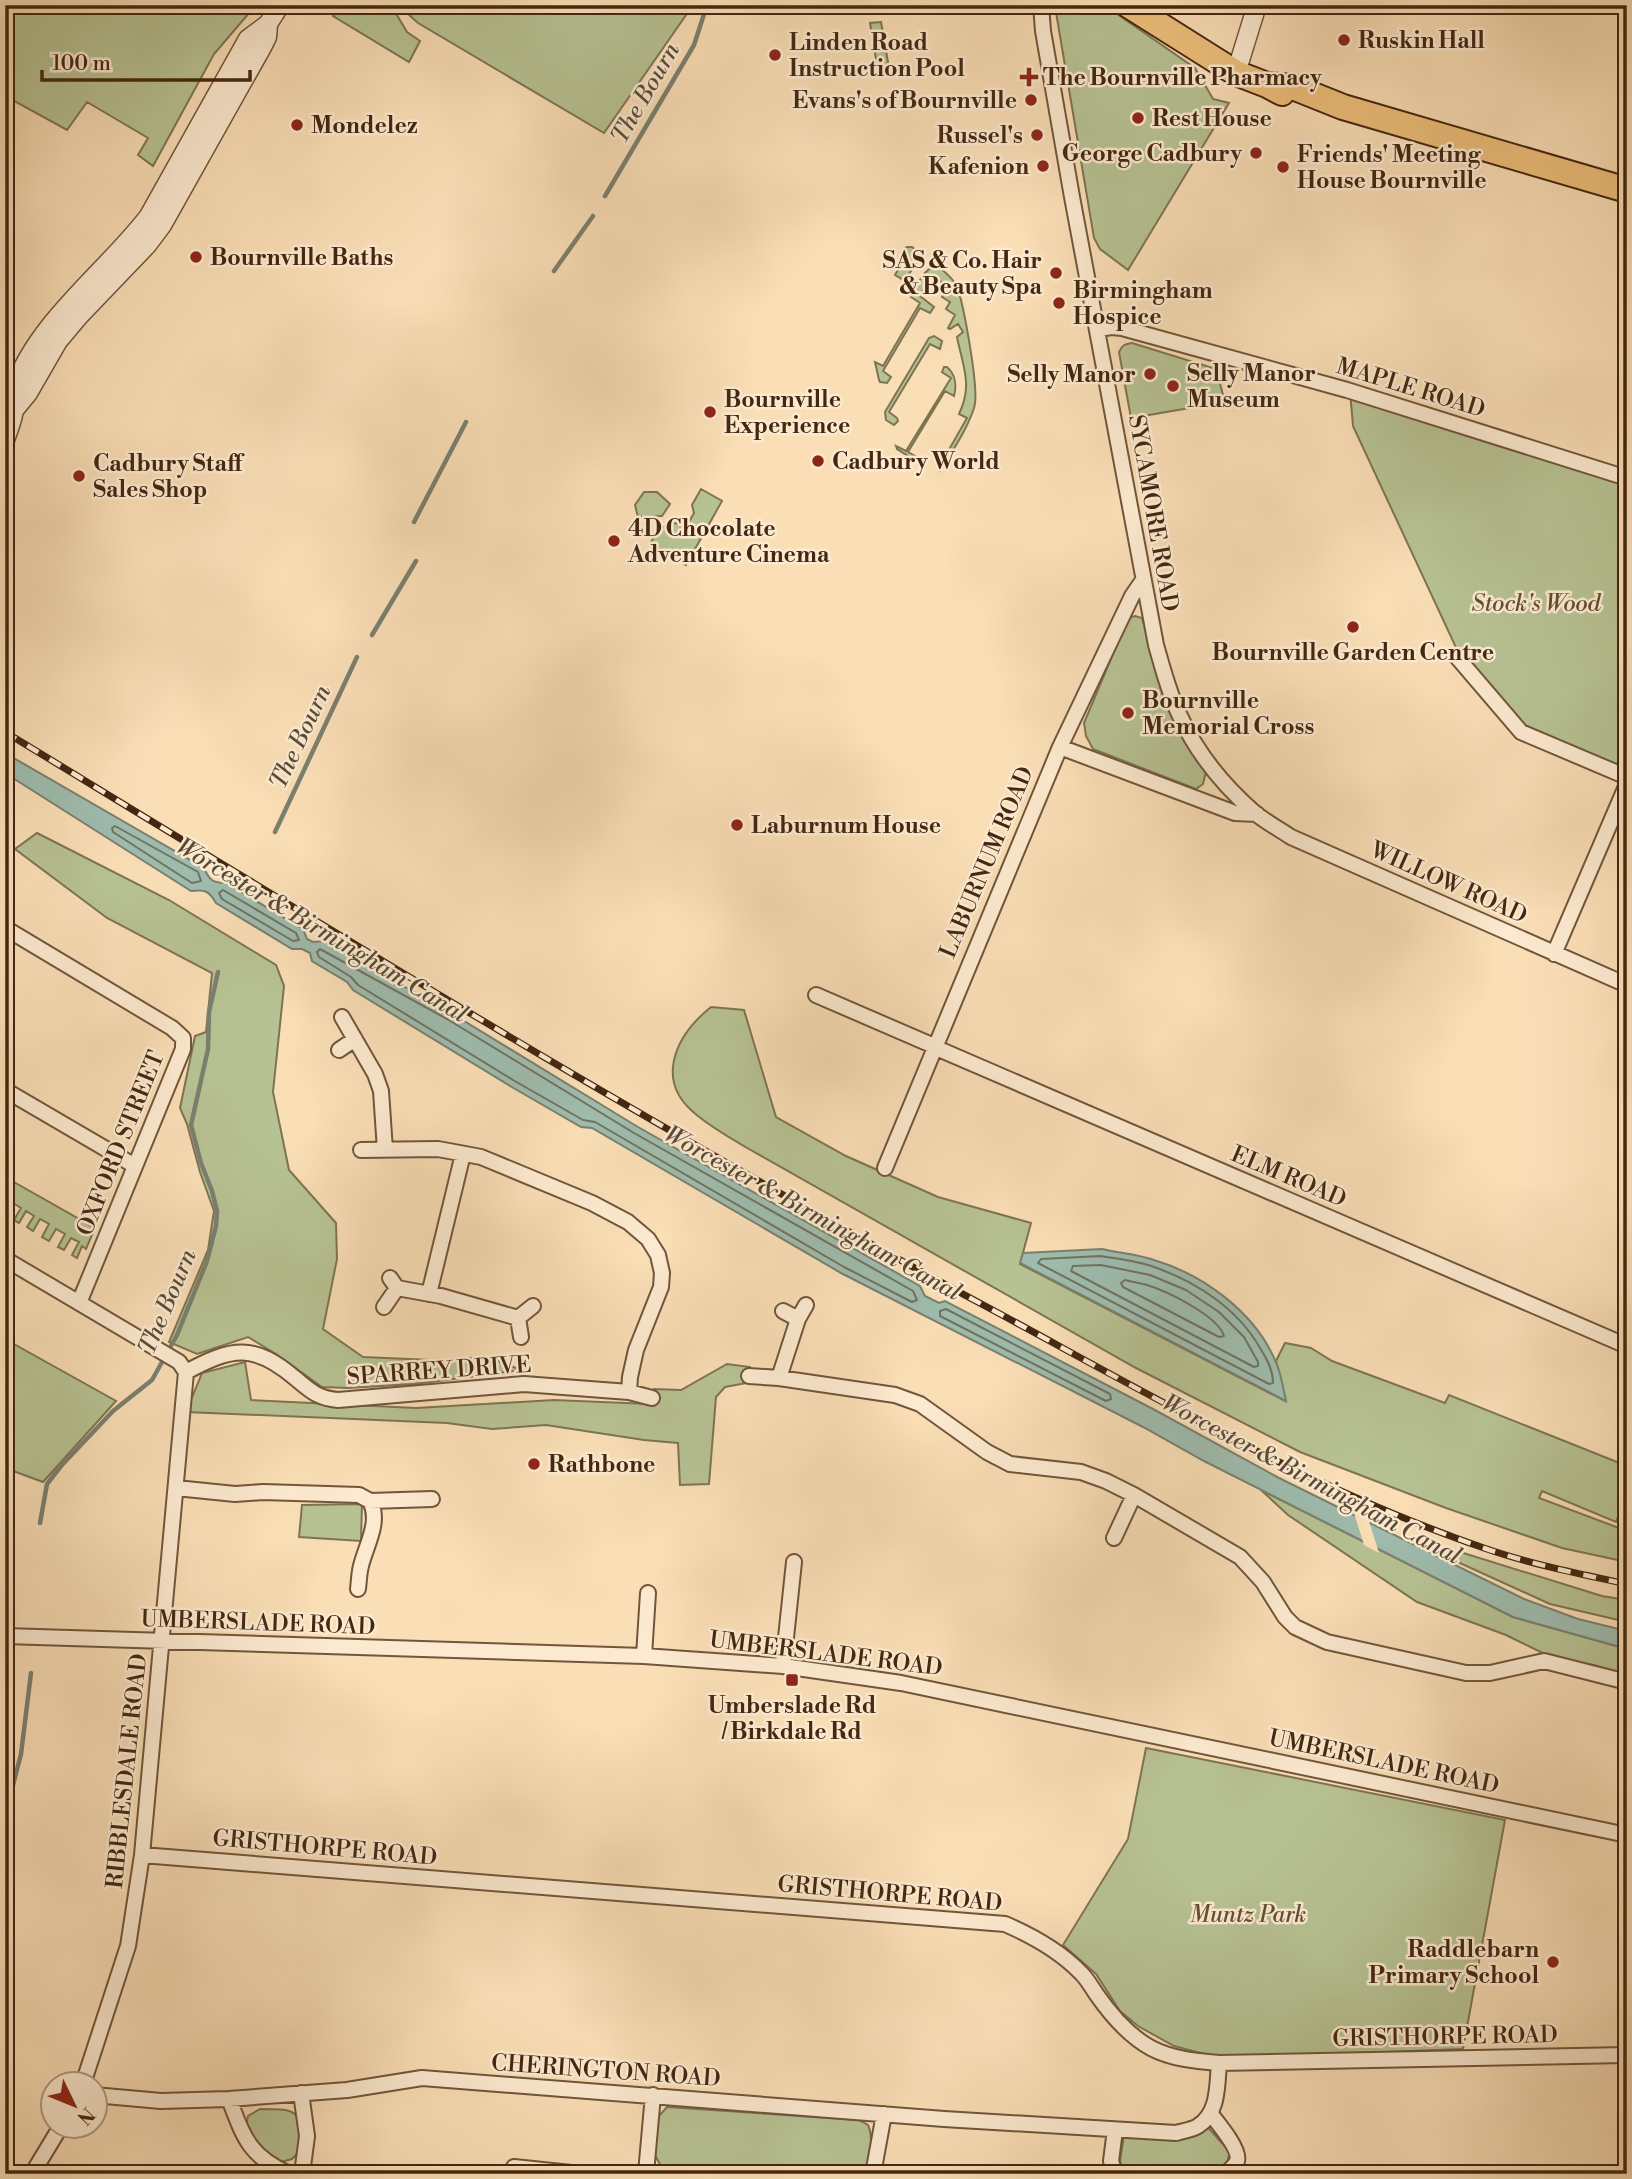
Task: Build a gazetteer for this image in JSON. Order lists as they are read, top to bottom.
{
  "streets": {
    "street": [
      "MAPLE ROAD",
      "SYCAMORE ROAD",
      "LABURNUM ROAD",
      "WILLOW ROAD",
      "OXFORD STREET",
      "ELM ROAD",
      "SPARREY DRIVE",
      "UMBERSLADE ROAD",
      "RIBBLESDALE ROAD",
      "GRISTHORPE ROAD",
      "CHERINGTON ROAD"
    ]
  },
  "crossings": [
    ["MAPLE ROAD", "SYCAMORE ROAD"],
    ["SYCAMORE ROAD", "LABURNUM ROAD"],
    ["SYCAMORE ROAD", "WILLOW ROAD"],
    ["LABURNUM ROAD", "WILLOW ROAD"],
    ["LABURNUM ROAD", "ELM ROAD"],
    ["SPARREY DRIVE", "RIBBLESDALE ROAD"],
    ["UMBERSLADE ROAD", "RIBBLESDALE ROAD"],
    ["RIBBLESDALE ROAD", "GRISTHORPE ROAD"]
  ],
  "water": ["The Bourn", "Worcester & Birmingham Canal"],
  "parks": ["Stock's Wood", "Muntz Park"],
  "places": {
    "other": [
      "Ruskin Hall",
      "Linden Road Instruction Pool",
      "Evans's of Bournville",
      "Rest House",
      "Mondelez",
      "Russel's",
      "George Cadbury",
      "Kafenion",
      "Friends' Meeting House Bournville",
      "Bournville Baths",
      "SAS & Co. Hair & Beauty Spa",
      "Birmingham Hospice",
      "Selly Manor",
      "Selly Manor Museum",
      "Bournville Experience",
      "Cadbury World",
      "Cadbury Staff Sales Shop",
      "4D Chocolate Adventure Cinema",
      "Bournville Garden Centre",
      "Bournville Memorial Cross",
      "Laburnum House",
      "Rathbone",
      "Raddlebarn Primary School"
    ],
    "health": ["The Bournville Pharmacy"],
    "transit": ["Umberslade Rd / Birkdale Rd"]
  },
  "scale_bar": "100 m",
  "north": "bottom right"
}
